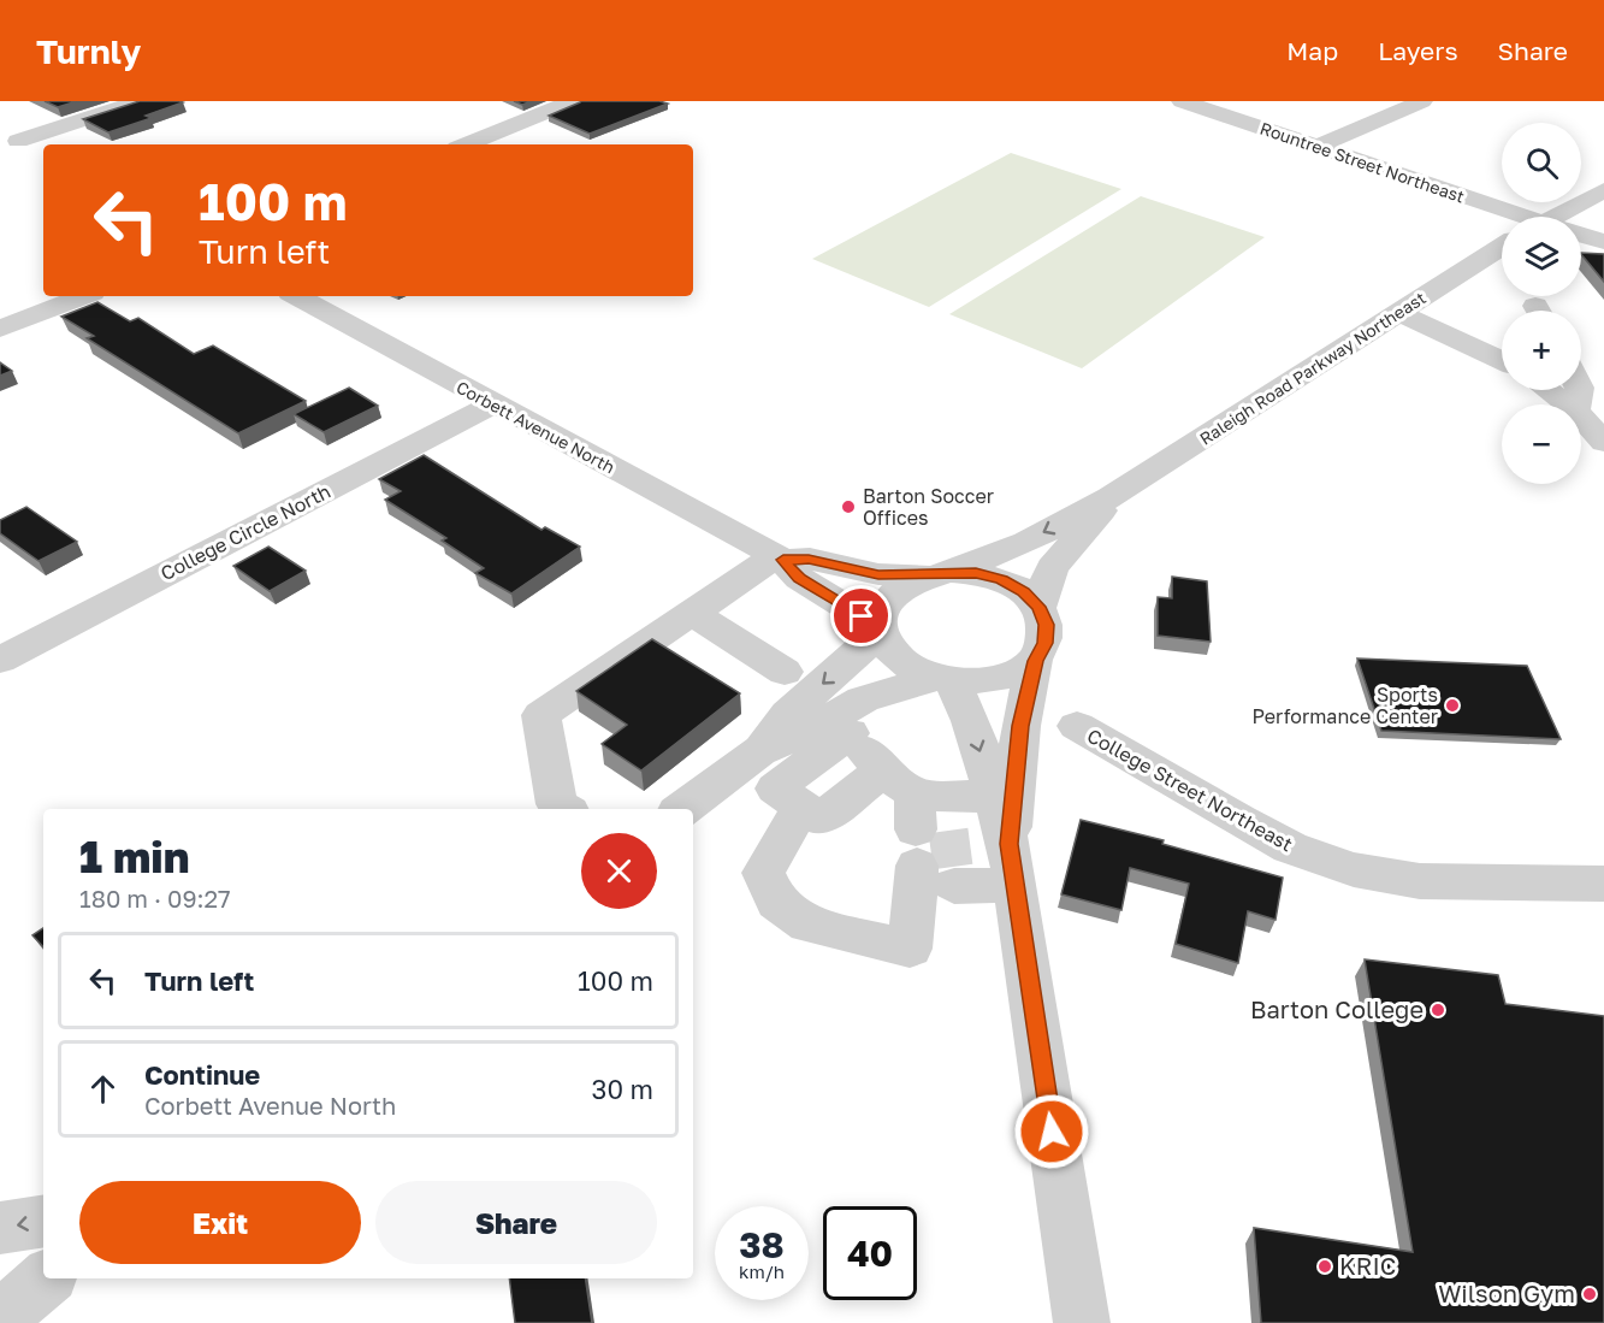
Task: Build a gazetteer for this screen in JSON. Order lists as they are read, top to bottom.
{
  "streets": {
    "street": [
      "Rountree Street Northeast",
      "Raleigh Road Parkway Northeast",
      "Corbett Avenue North",
      "College Circle North",
      "College Street Northeast"
    ]
  },
  "crossings": [
    ["Raleigh Road Parkway Northeast", "Corbett Avenue North"],
    ["Corbett Avenue North", "College Circle North"]
  ],
  "places": [
    "Barton Soccer Offices",
    "Sports Performance Center",
    "Barton College",
    "KRIC",
    "Wilson Gym"
  ],
  "page": {
    "header": "Turnly",
    "nav": ["Map", "Layers", "Share"],
    "map_buttons": ["+", "−"],
    "turn": ["100 m", "Turn left"],
    "heading": ["1 min", "180 m · 09:27"],
    "list": [
      {
        "name": "Turn left",
        "value": "100 m"
      },
      {
        "name": "Continue",
        "note": "Corbett Avenue North",
        "value": "30 m"
      }
    ],
    "buttons": ["Exit", "Share"],
    "speed": "38 km/h",
    "limit": "40"
  }
}
